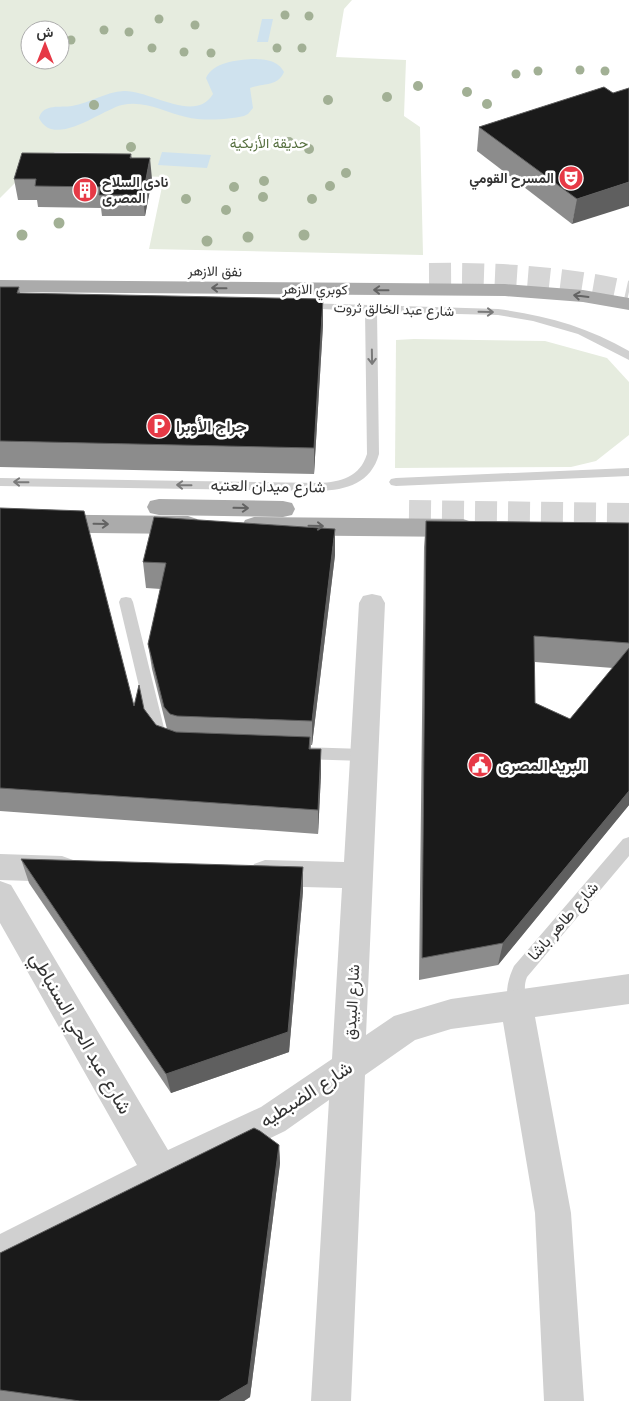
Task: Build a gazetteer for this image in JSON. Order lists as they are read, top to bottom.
{
  "streets": {
    "main road": ["نفق الازهر", "كوبري الازهر"],
    "street": ["شارع البيدق", "شارع عبد الحي السنباطي", "شارع الضبطيه"],
    "lane": ["شارع عبد الخالق ثروت", "شارع ميدان العتبه", "شارع طاهر باشا"]
  },
  "crossings": [
    ["نفق الازهر", "كوبري الازهر"],
    ["شارع عبد الخالق ثروت", "شارع ميدان العتبه"],
    ["شارع طاهر باشا", "شارع الضبطيه"],
    ["شارع البيدق", "شارع الضبطيه"],
    ["شارع عبد الحي السنباطي", "شارع الضبطيه"]
  ],
  "one_way": ["شارع عبد الخالق ثروت"],
  "parks": ["حديقة الأزبكية"],
  "places": {
    "theatre": ["المسرح القومي"],
    "building": ["نادى السلاح المصرى"],
    "parking": ["جراج الأوبرا"],
    "public building": ["البريد المصرى"]
  },
  "north": "top"
}
